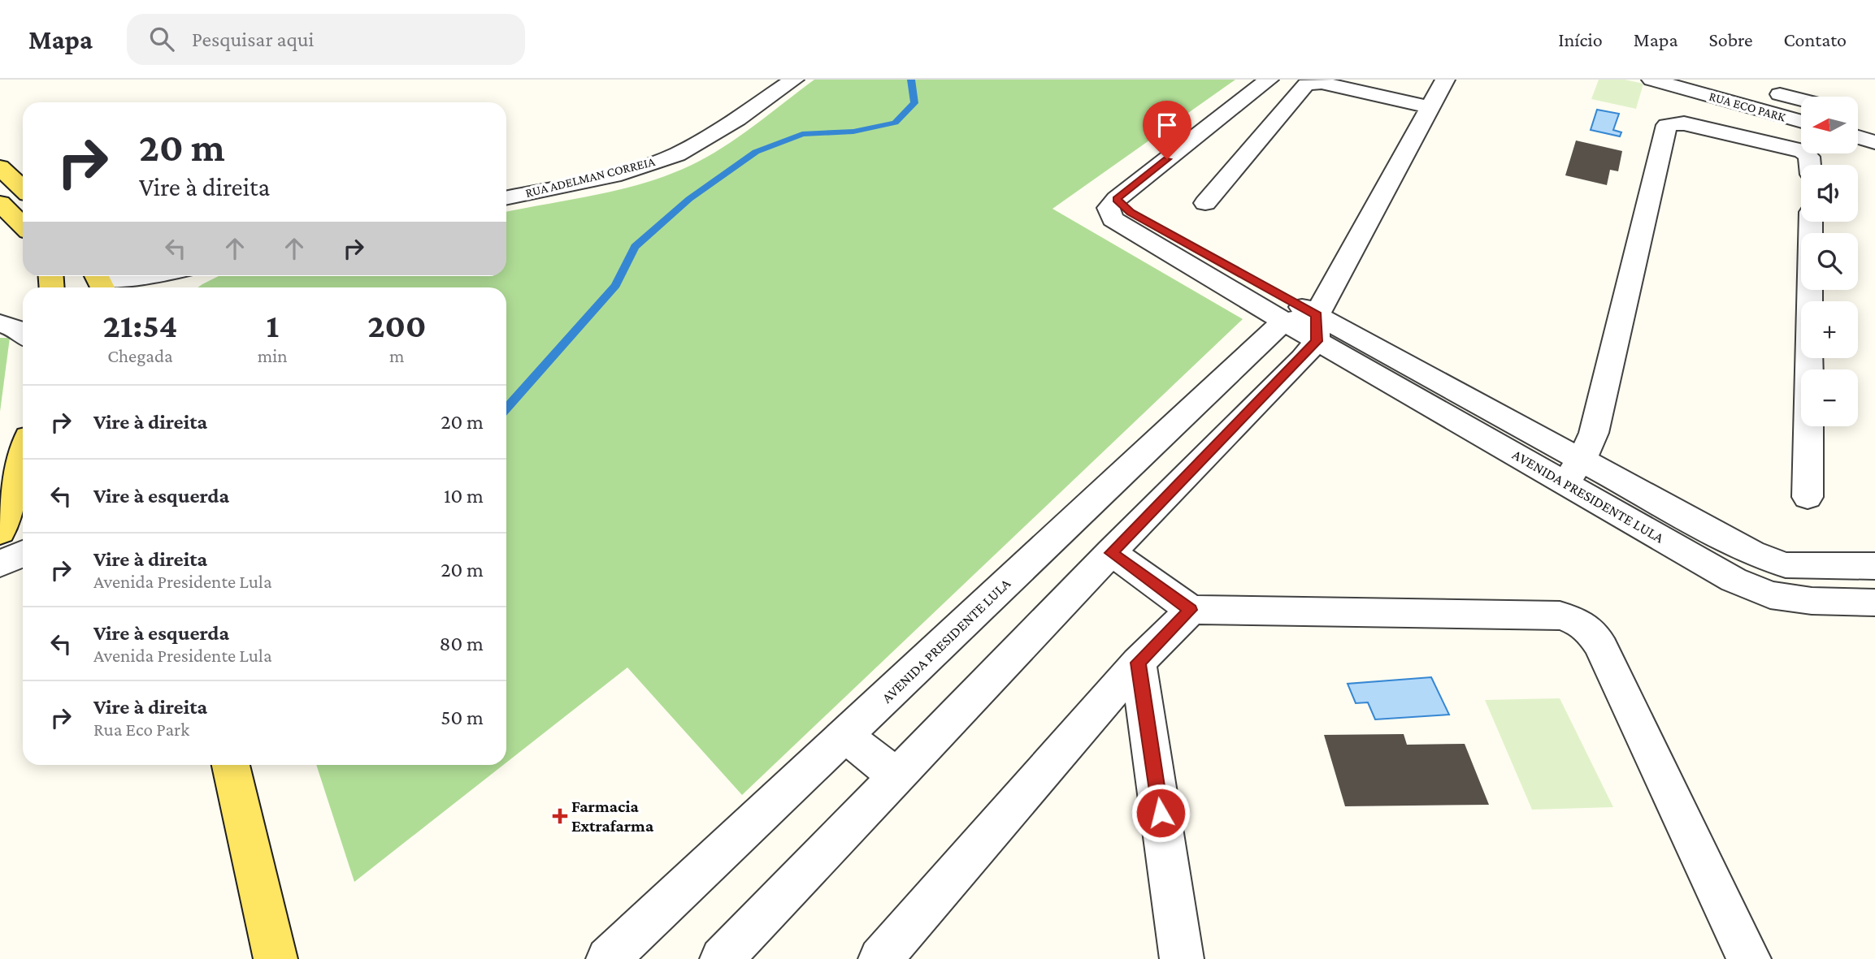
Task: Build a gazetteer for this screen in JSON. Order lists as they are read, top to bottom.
{
  "streets": {
    "street": ["RUA ECO PARK", "RUA ADELMAN CORREIA", "AVENIDA PRESIDENTE LULA"]
  },
  "places": {
    "health": ["Farmacia Extrafarma"]
  },
  "north": "left",
  "page": {
    "header": "Mapa",
    "search": "Pesquisar aqui",
    "nav": [
      "Início",
      "Mapa",
      "Sobre",
      "Contato"
    ],
    "map_buttons": ["+", "−"],
    "turn": ["20 m", "Vire à direita"],
    "eta": [
      "21:54",
      "Chegada",
      "1",
      "min",
      "200",
      "m"
    ],
    "list": [
      {
        "name": "Vire à direita",
        "value": "20 m"
      },
      {
        "name": "Vire à esquerda",
        "value": "10 m"
      },
      {
        "name": "Vire à direita",
        "note": "Avenida Presidente Lula",
        "value": "20 m"
      },
      {
        "name": "Vire à esquerda",
        "note": "Avenida Presidente Lula",
        "value": "80 m"
      },
      {
        "name": "Vire à direita",
        "note": "Rua Eco Park",
        "value": "50 m"
      }
    ]
  }
}
